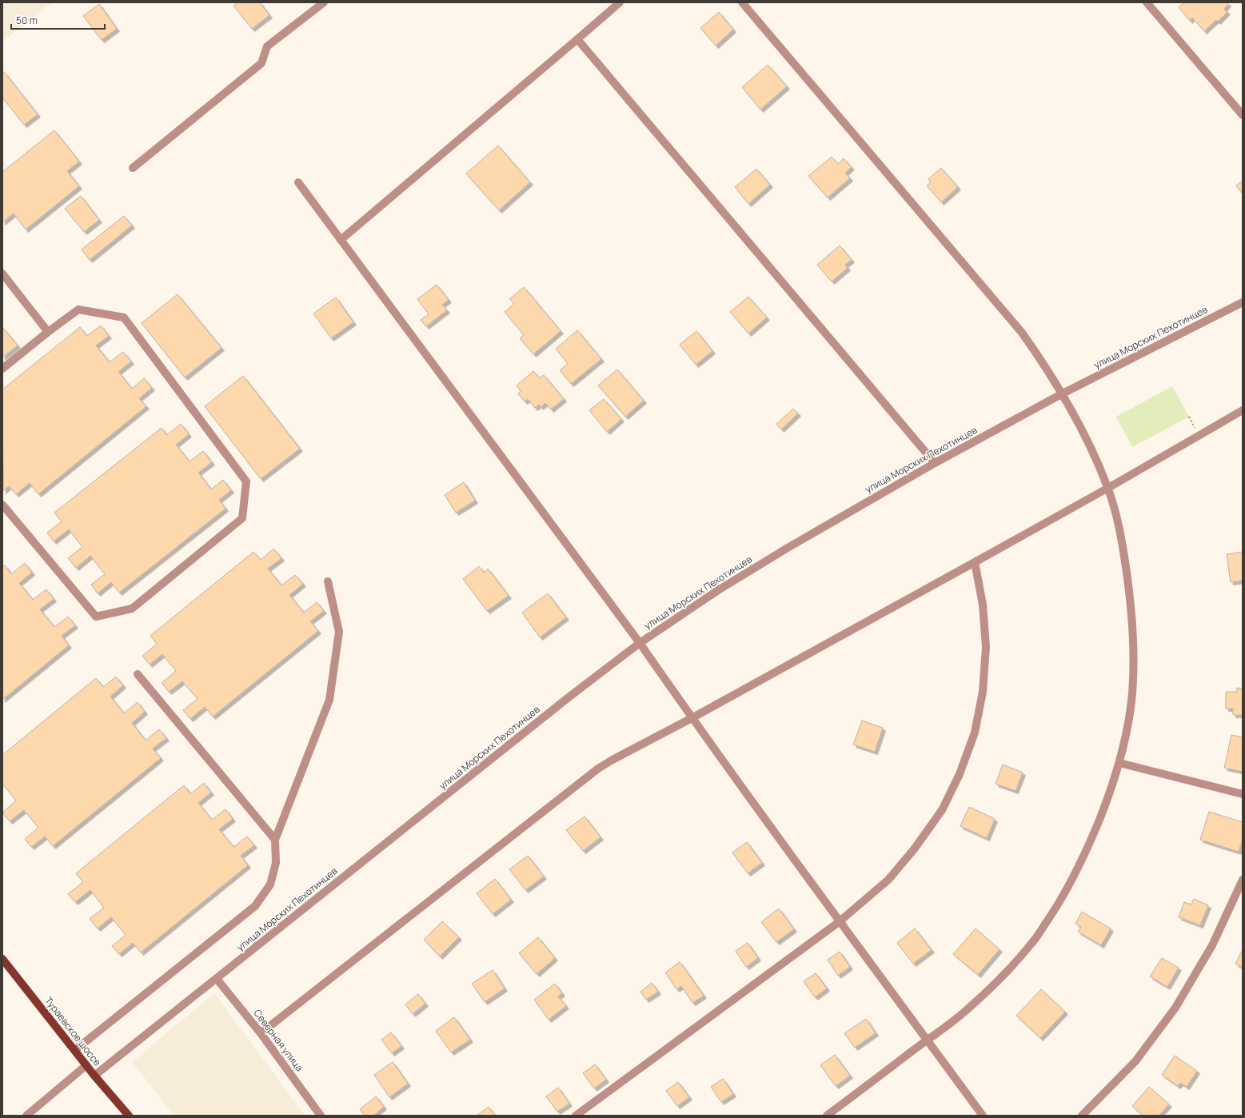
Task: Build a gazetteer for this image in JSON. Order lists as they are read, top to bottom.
{
  "streets": {
    "main road": ["Тураевское шоссе"],
    "street": ["улица Морских Пехотинцев", "Северная улица"]
  },
  "crossings": [
    ["улица Морских Пехотинцев", "Тураевское шоссе"],
    ["улица Морских Пехотинцев", "Северная улица"]
  ],
  "scale_bar": "50 m"
}
